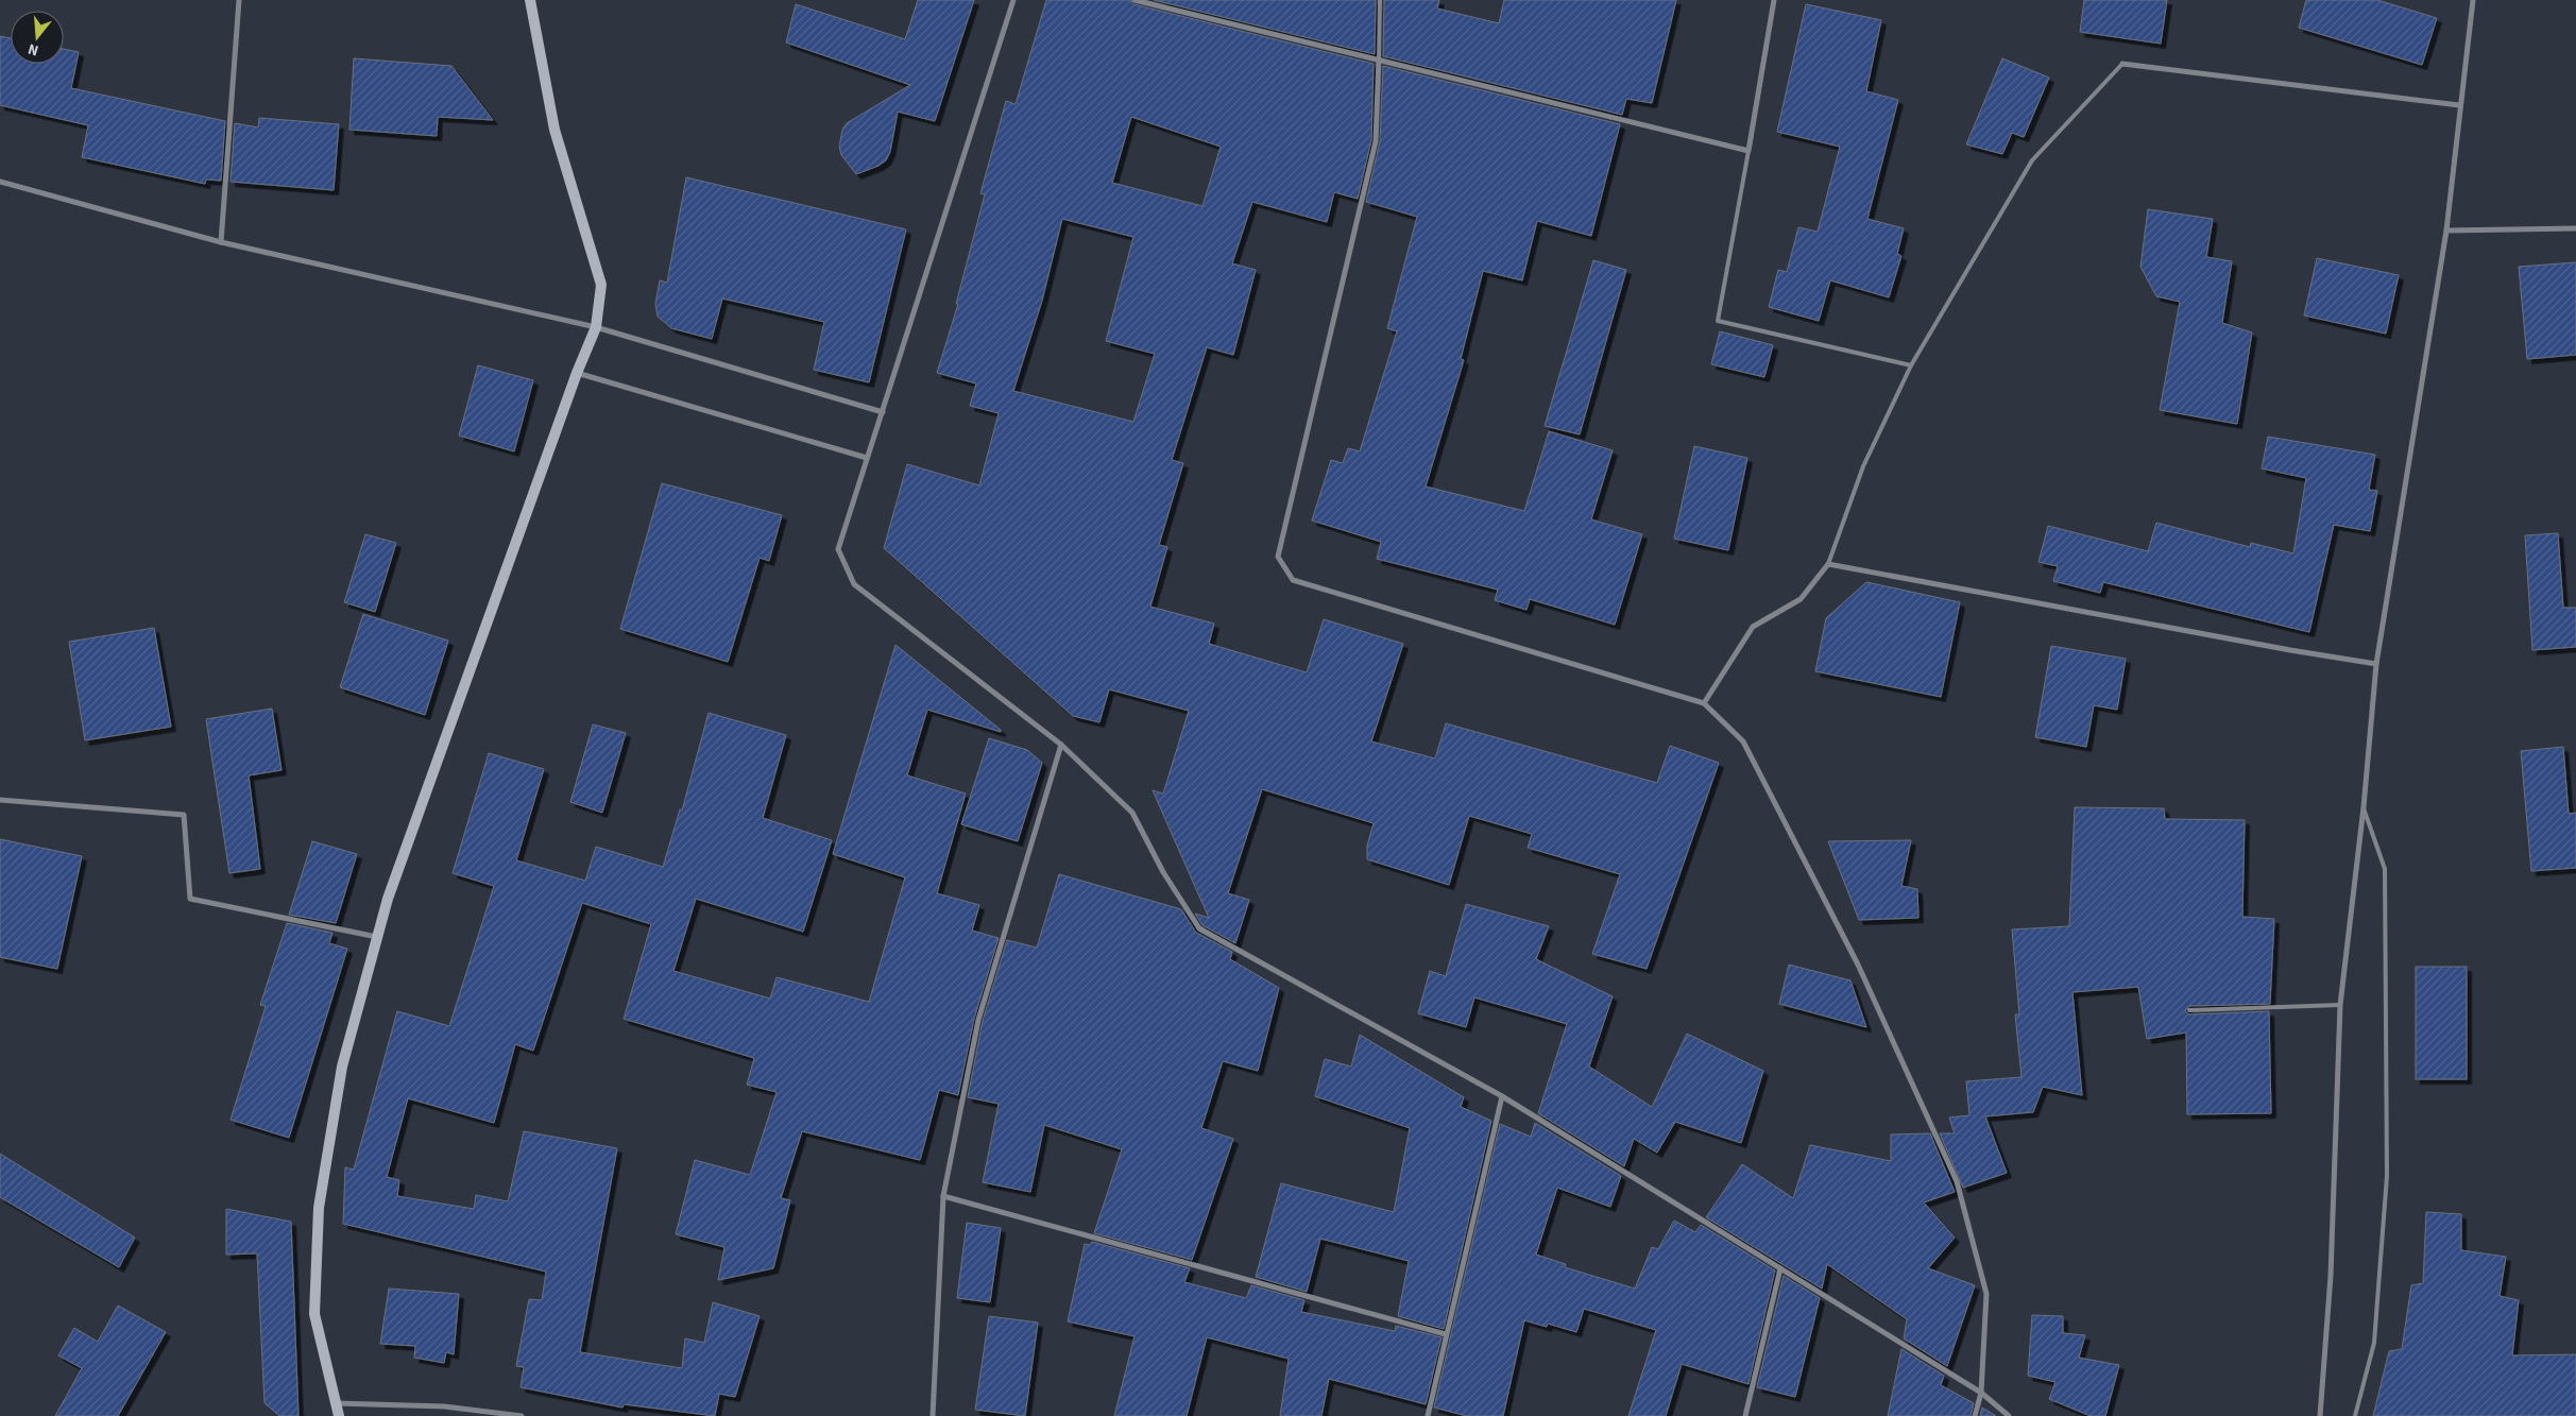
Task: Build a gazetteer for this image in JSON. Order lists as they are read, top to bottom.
{
  "north": "bottom"
}
